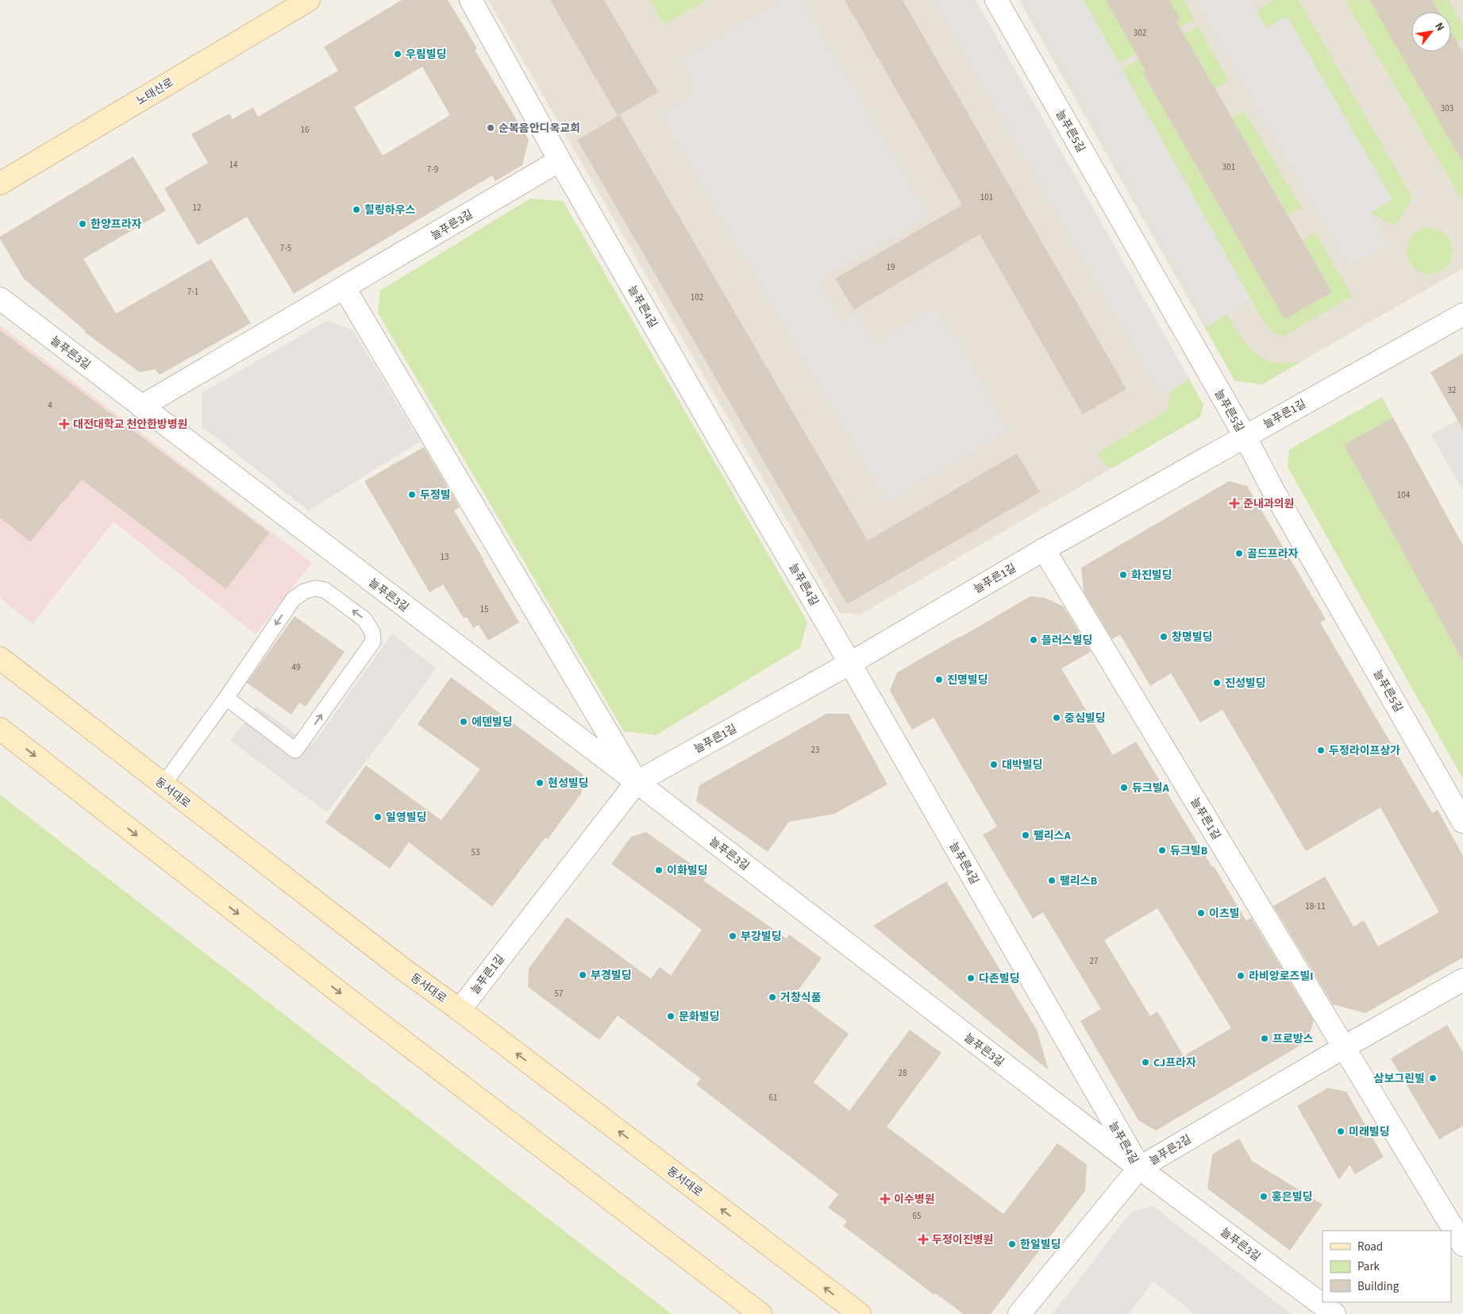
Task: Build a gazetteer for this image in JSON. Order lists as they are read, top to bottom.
{
  "streets": {
    "main road": ["노태산로", "동서대로"],
    "street": [
      "늘푸른5길",
      "늘푸른3길",
      "늘푸른4길",
      "늘푸른1길",
      "늘푸른2길"
    ]
  },
  "crossings": [
    ["늘푸른5길", "늘푸른1길"],
    ["늘푸른3길", "늘푸른4길"],
    ["늘푸른3길", "늘푸른1길"],
    ["늘푸른3길", "늘푸른2길"],
    ["늘푸른4길", "늘푸른1길"],
    ["늘푸른4길", "늘푸른2길"],
    ["늘푸른1길", "동서대로"],
    ["늘푸른1길", "늘푸른2길"]
  ],
  "places": {
    "other": [
      "우림빌딩",
      "순복음안디옥교회",
      "힐링하우스",
      "한양프라자",
      "두정빌",
      "골드프라자",
      "화진빌딩",
      "창명빌딩",
      "플러스빌딩",
      "진명빌딩",
      "진성빌딩",
      "중심빌딩",
      "에덴빌딩",
      "두정라이프상가",
      "대박빌딩",
      "현성빌딩",
      "듀크빌A",
      "일영빌딩",
      "팰리스A",
      "듀크빌B",
      "이화빌딩",
      "팰리스B",
      "이츠빌",
      "부강빌딩",
      "부경빌딩",
      "라비앙로즈빌I",
      "다존빌딩",
      "거창식품",
      "문화빌딩",
      "프로방스",
      "CJ프라자",
      "삼보그린빌",
      "미래빌딩",
      "홍은빌딩",
      "한일빌딩"
    ],
    "health": [
      "대전대학교 천안한방병원",
      "준내과의원",
      "이수병원",
      "두정이진병원"
    ]
  },
  "house_numbers": [
    "302",
    "303",
    "16",
    "14",
    "301",
    "7-9",
    "101",
    "12",
    "7-5",
    "19",
    "7-1",
    "102",
    "32",
    "4",
    "104",
    "13",
    "15",
    "49",
    "23",
    "53",
    "18-11",
    "27",
    "57",
    "28",
    "61",
    "65"
  ],
  "legend": ["Road", "Park", "Building"],
  "north": "top right"
}
